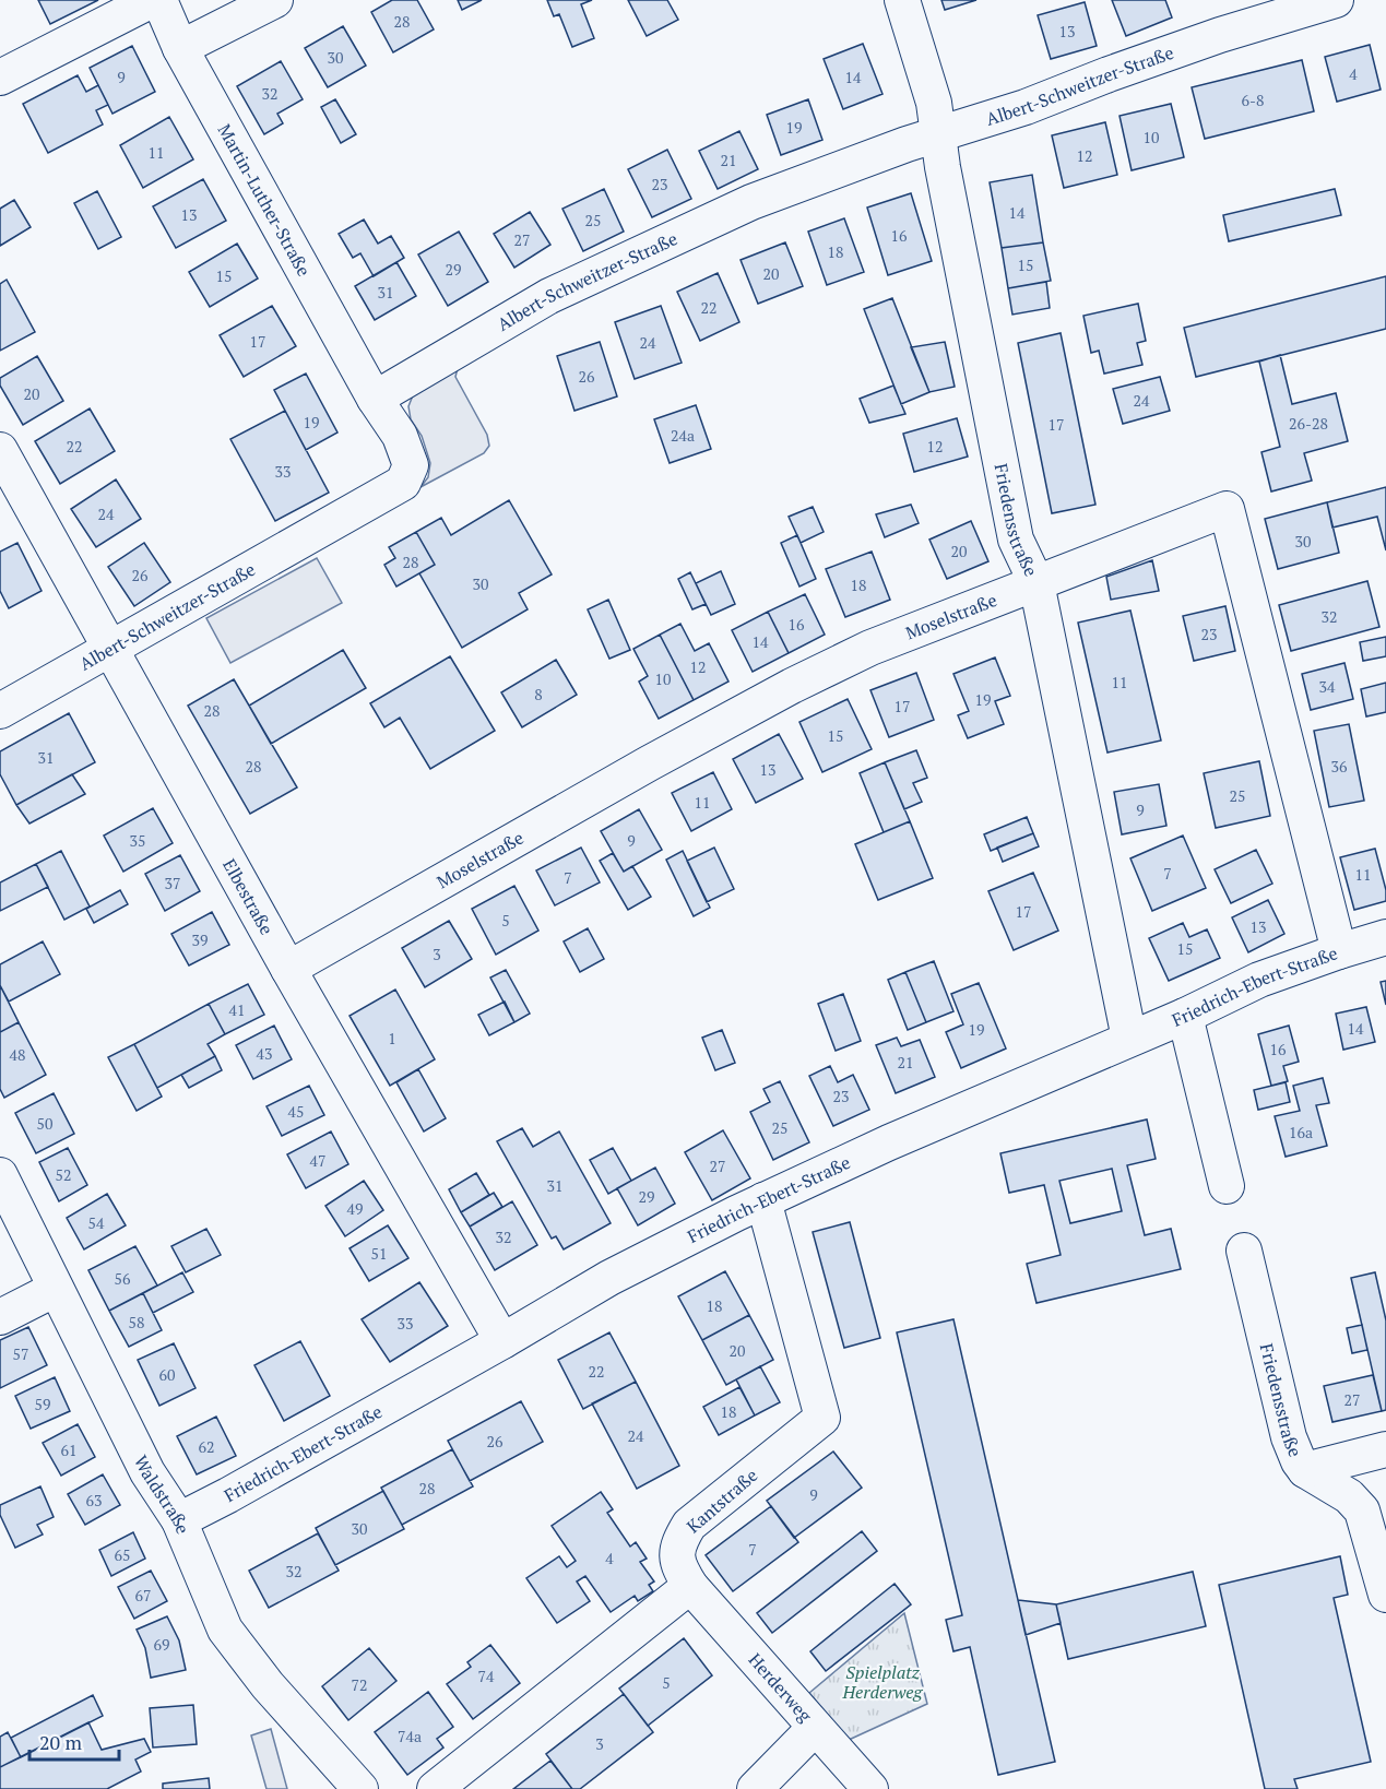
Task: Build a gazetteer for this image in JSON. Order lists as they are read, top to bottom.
{
  "streets": {
    "street": [
      "Albert-Schweitzer-Straße",
      "Martin-Luther-Straße",
      "Friedensstraße",
      "Moselstraße",
      "Elbestraße",
      "Friedrich-Ebert-Straße",
      "Waldstraße",
      "Kantstraße",
      "Herderweg"
    ]
  },
  "crossings": [
    ["Albert-Schweitzer-Straße", "Martin-Luther-Straße"],
    ["Albert-Schweitzer-Straße", "Friedensstraße"],
    ["Albert-Schweitzer-Straße", "Elbestraße"],
    ["Friedensstraße", "Moselstraße"],
    ["Friedensstraße", "Friedrich-Ebert-Straße"],
    ["Moselstraße", "Elbestraße"],
    ["Moselstraße", "Friedrich-Ebert-Straße"],
    ["Elbestraße", "Friedrich-Ebert-Straße"],
    ["Friedrich-Ebert-Straße", "Waldstraße"],
    ["Friedrich-Ebert-Straße", "Kantstraße"],
    ["Kantstraße", "Herderweg"]
  ],
  "parks": ["Spielplatz Herderweg"],
  "house_numbers": [
    "28",
    "13",
    "30",
    "4",
    "9",
    "14",
    "32",
    "6-8",
    "19",
    "10",
    "11",
    "12",
    "21",
    "23",
    "14",
    "13",
    "25",
    "16",
    "27",
    "18",
    "15",
    "29",
    "20",
    "15",
    "31",
    "22",
    "17",
    "24",
    "26",
    "20",
    "24",
    "19",
    "26-28",
    "17",
    "24a",
    "22",
    "12",
    "33",
    "24",
    "30",
    "20",
    "28",
    "26",
    "30",
    "18",
    "32",
    "16",
    "23",
    "14",
    "12",
    "10",
    "11",
    "34",
    "8",
    "19",
    "17",
    "28",
    "15",
    "31",
    "28",
    "36",
    "13",
    "25",
    "11",
    "9",
    "35",
    "9",
    "7",
    "11",
    "7",
    "37",
    "17",
    "5",
    "13",
    "39",
    "15",
    "3",
    "41",
    "14",
    "19",
    "1",
    "16",
    "43",
    "48",
    "21",
    "23",
    "45",
    "50",
    "25",
    "16a",
    "47",
    "27",
    "52",
    "31",
    "29",
    "49",
    "54",
    "32",
    "51",
    "56",
    "18",
    "58",
    "33",
    "20",
    "57",
    "22",
    "60",
    "27",
    "59",
    "18",
    "24",
    "26",
    "62",
    "61",
    "28",
    "9",
    "63",
    "30",
    "7",
    "65",
    "4",
    "32",
    "67",
    "69",
    "74",
    "5",
    "72",
    "74a",
    "3"
  ],
  "scale_bar": "20 m"
}
